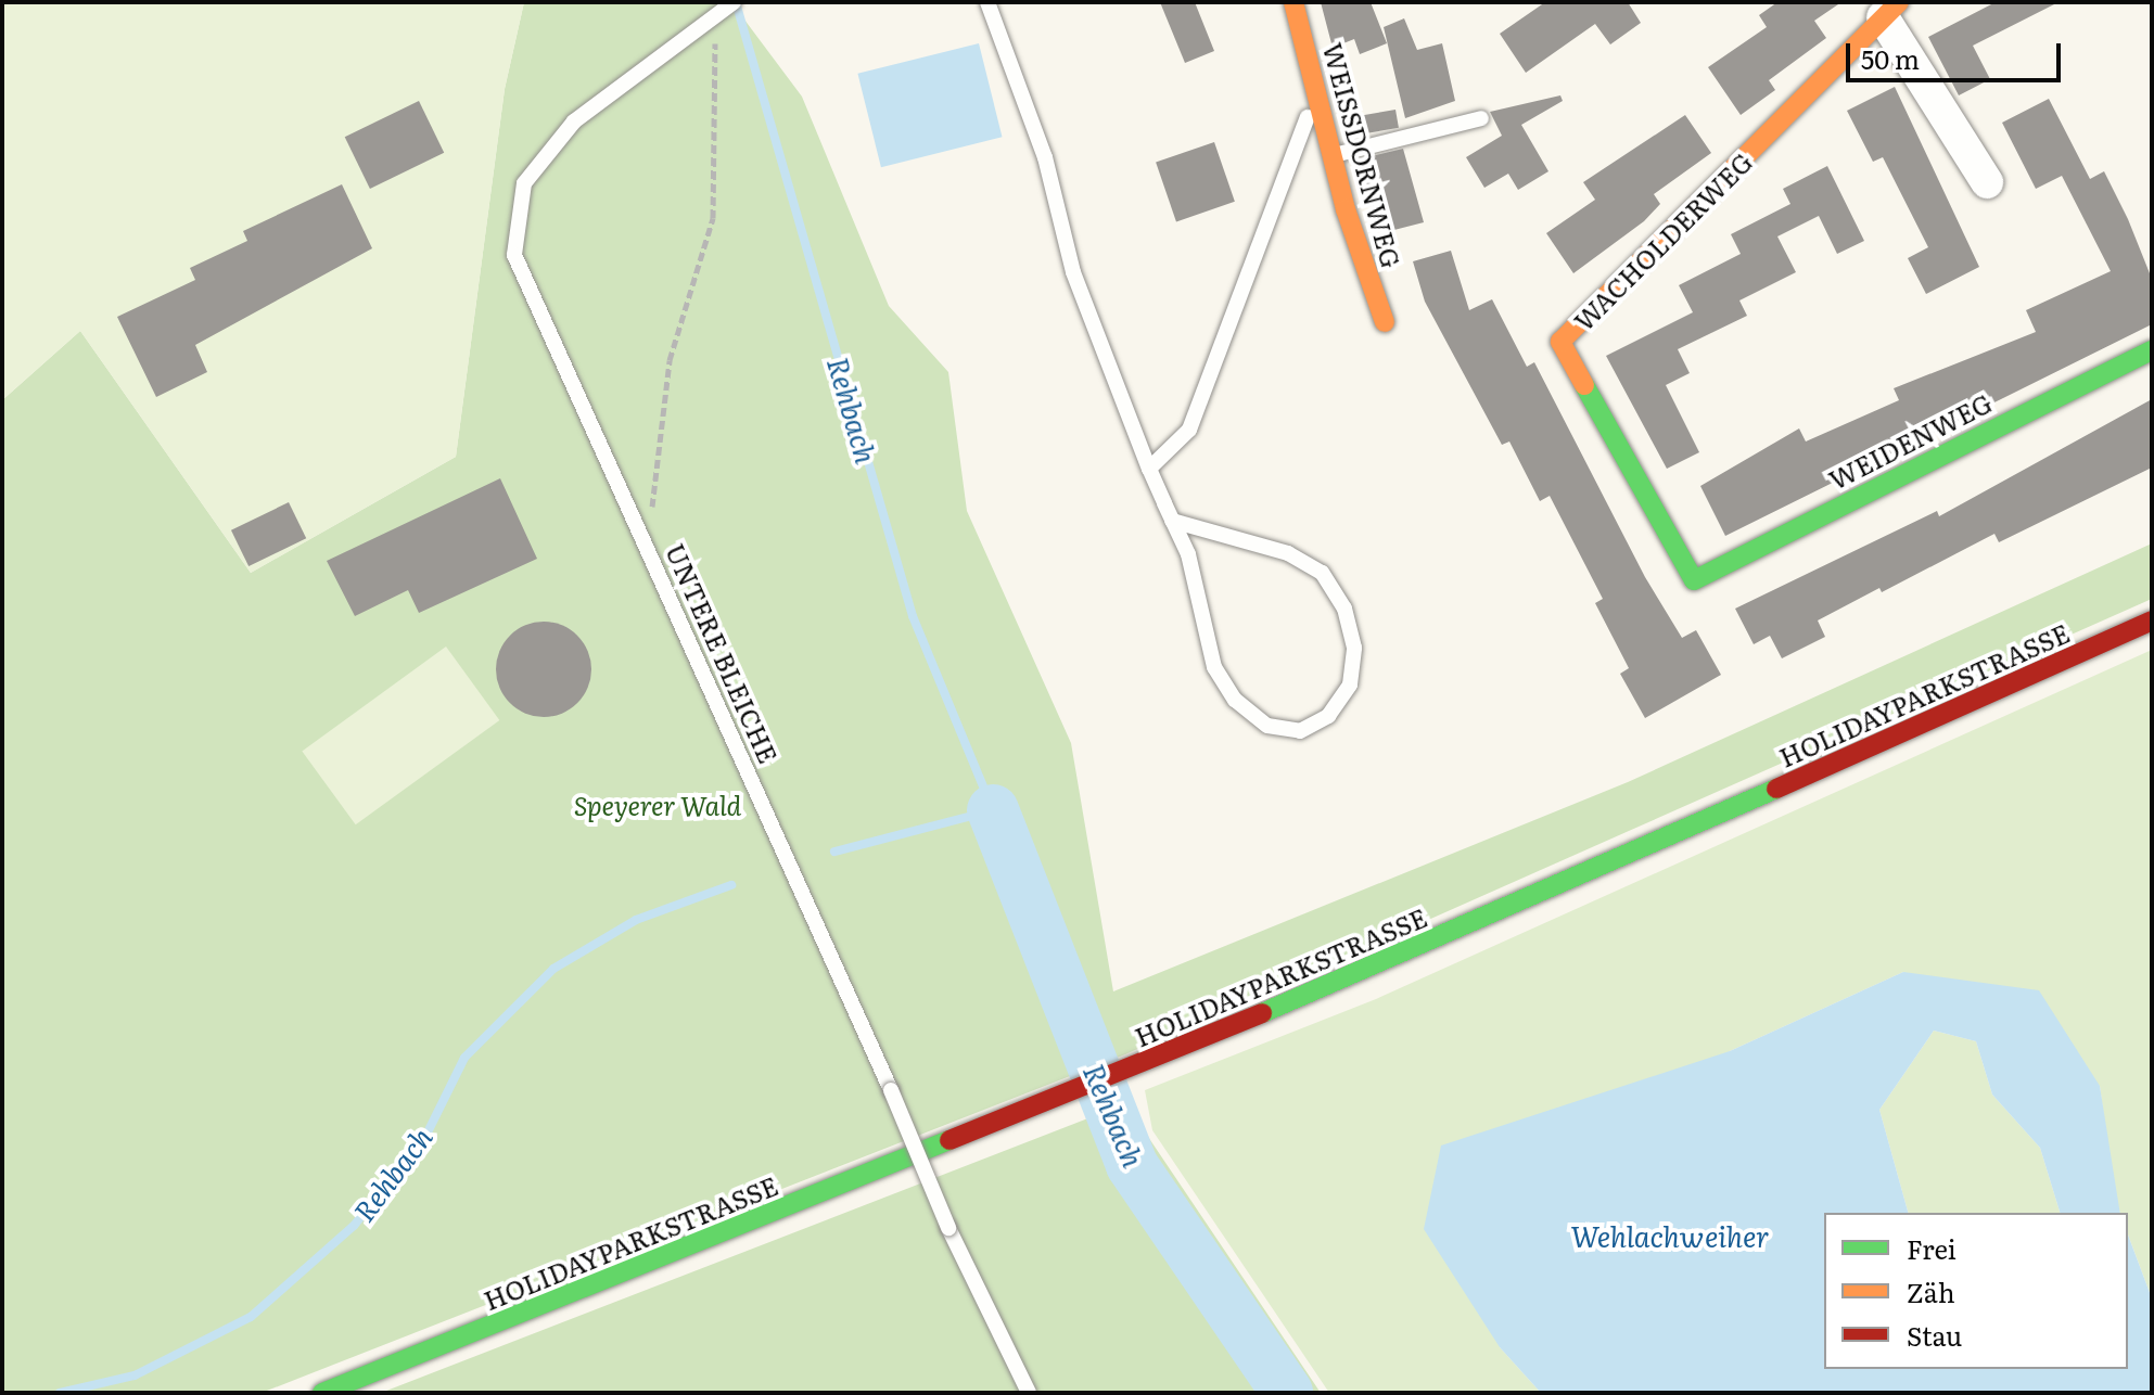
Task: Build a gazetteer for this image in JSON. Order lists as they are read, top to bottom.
{
  "streets": {
    "main road": [
      "WEISSDORNWEG",
      "WACHOLDERWEG",
      "WEIDENWEG",
      "HOLIDAYPARKSTRASSE"
    ],
    "lane": ["UNTERE BLEICHE"]
  },
  "crossings": [
    ["WACHOLDERWEG", "WEIDENWEG"]
  ],
  "water": ["Rehbach", "Wehlachweiher"],
  "parks": ["Speyerer Wald"],
  "legend": ["Frei", "Zäh", "Stau"],
  "scale_bar": "50 m"
}
